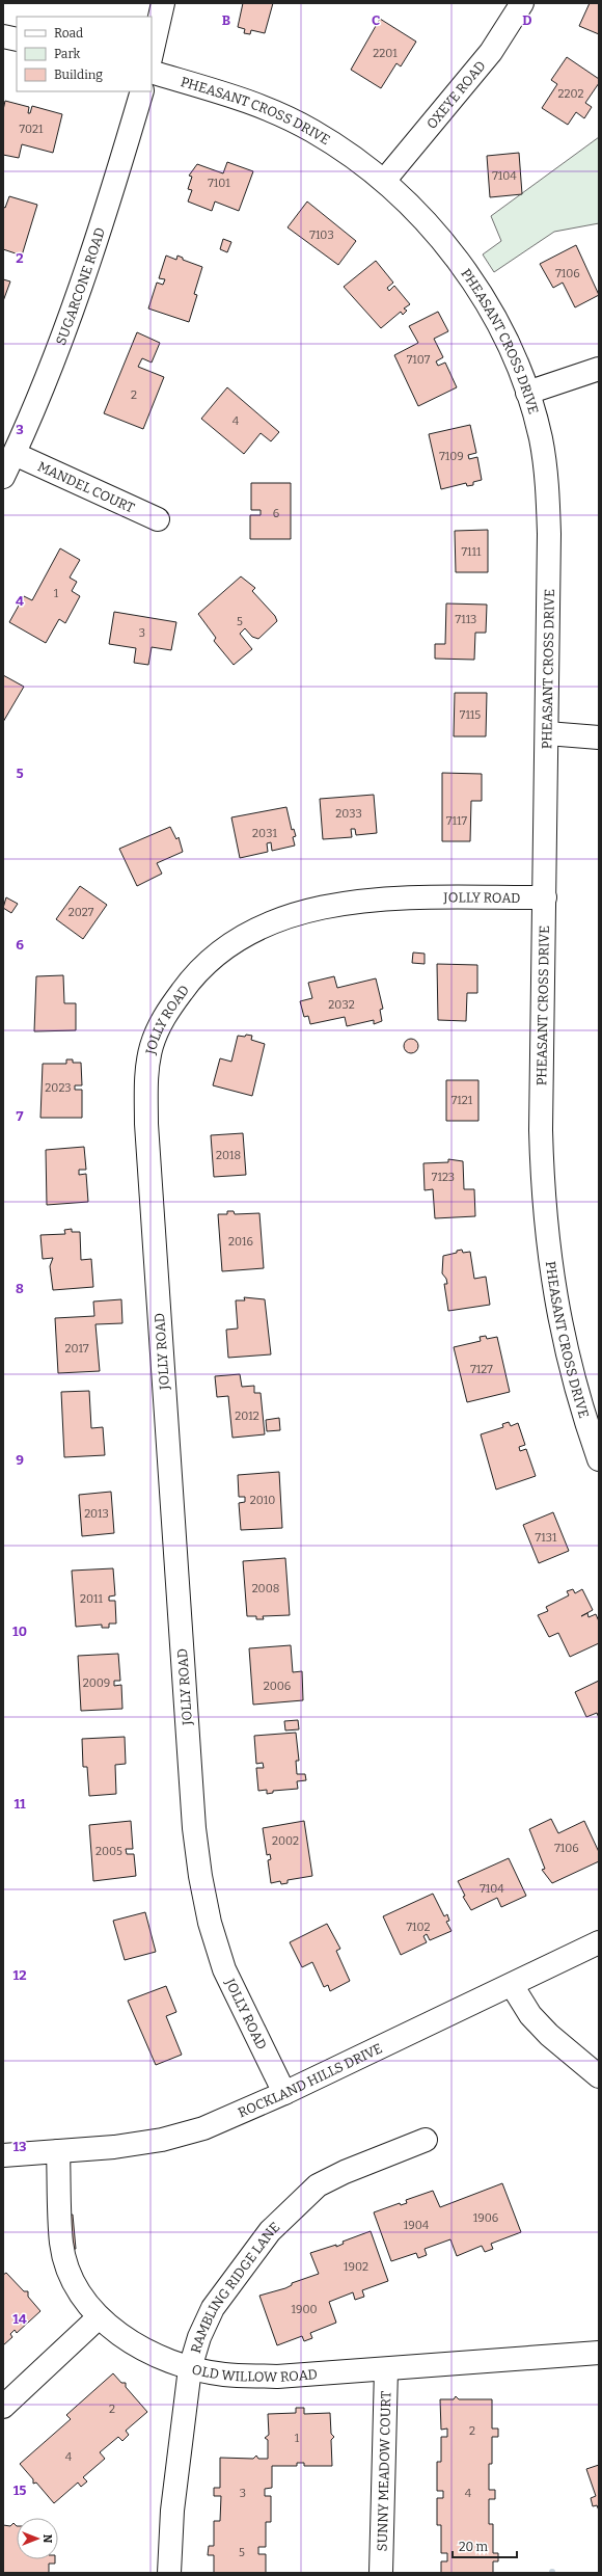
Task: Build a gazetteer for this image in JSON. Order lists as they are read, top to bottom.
{
  "streets": {
    "street": [
      "OXEYE ROAD",
      "PHEASANT CROSS DRIVE",
      "SUGARCONE ROAD",
      "MANDEL COURT",
      "JOLLY ROAD",
      "ROCKLAND HILLS DRIVE",
      "RAMBLING RIDGE LANE",
      "OLD WILLOW ROAD",
      "SUNNY MEADOW COURT"
    ]
  },
  "crossings": [
    ["OXEYE ROAD", "PHEASANT CROSS DRIVE"],
    ["PHEASANT CROSS DRIVE", "JOLLY ROAD"],
    ["SUGARCONE ROAD", "MANDEL COURT"],
    ["JOLLY ROAD", "ROCKLAND HILLS DRIVE"],
    ["ROCKLAND HILLS DRIVE", "OLD WILLOW ROAD"],
    ["RAMBLING RIDGE LANE", "OLD WILLOW ROAD"],
    ["OLD WILLOW ROAD", "SUNNY MEADOW COURT"]
  ],
  "house_numbers": [
    "2201",
    "2202",
    "7021",
    "7104",
    "7101",
    "7103",
    "7106",
    "7107",
    "2",
    "4",
    "7109",
    "6",
    "7111",
    "1",
    "7113",
    "5",
    "3",
    "7115",
    "2033",
    "7117",
    "2031",
    "2027",
    "2032",
    "2023",
    "7121",
    "2018",
    "7123",
    "2016",
    "2017",
    "7127",
    "2012",
    "2010",
    "2013",
    "7131",
    "2008",
    "2011",
    "2009",
    "2006",
    "2002",
    "7106",
    "2005",
    "7104",
    "7102",
    "1906",
    "1904",
    "1902",
    "1900",
    "2",
    "2",
    "1",
    "4",
    "3",
    "4",
    "5"
  ],
  "legend": ["Road", "Park", "Building"],
  "scale_bar": "20 m",
  "north": "right",
  "grid": {
    "columns": ["B", "C", "D"],
    "rows": [
      "2",
      "3",
      "4",
      "5",
      "6",
      "7",
      "8",
      "9",
      "10",
      "11",
      "12",
      "13",
      "14",
      "15"
    ]
  }
}
